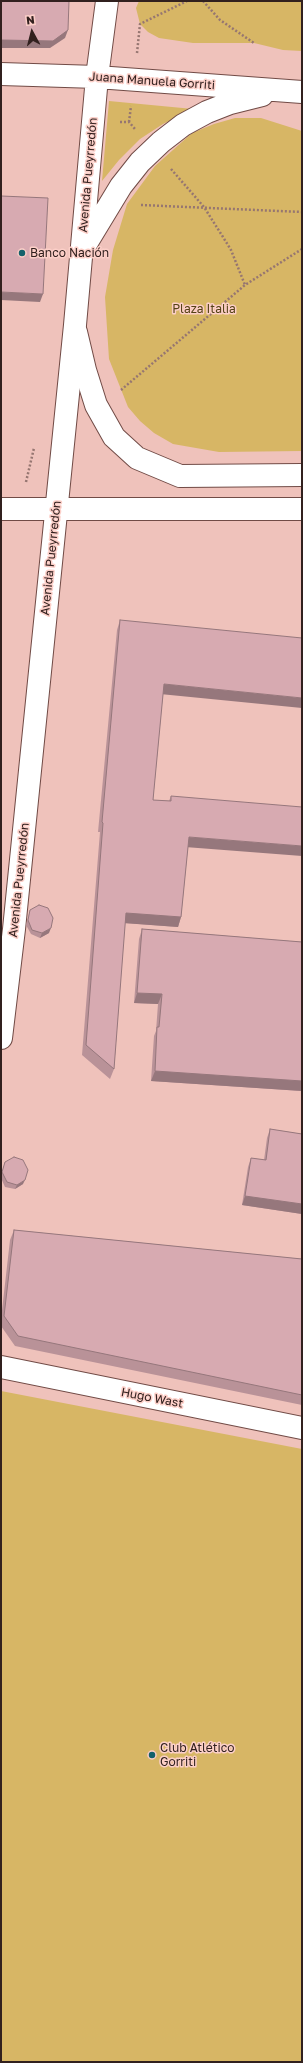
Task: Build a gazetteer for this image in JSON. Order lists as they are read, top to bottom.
{
  "streets": {
    "main road": ["Juana Manuela Gorriti", "Avenida Pueyrredón", "Hugo Wast"]
  },
  "crossings": [
    ["Juana Manuela Gorriti", "Avenida Pueyrredón"]
  ],
  "parks": ["Plaza Italia"],
  "places": ["Banco Nación", "Club Atlético Gorriti"],
  "north": "top"
}
